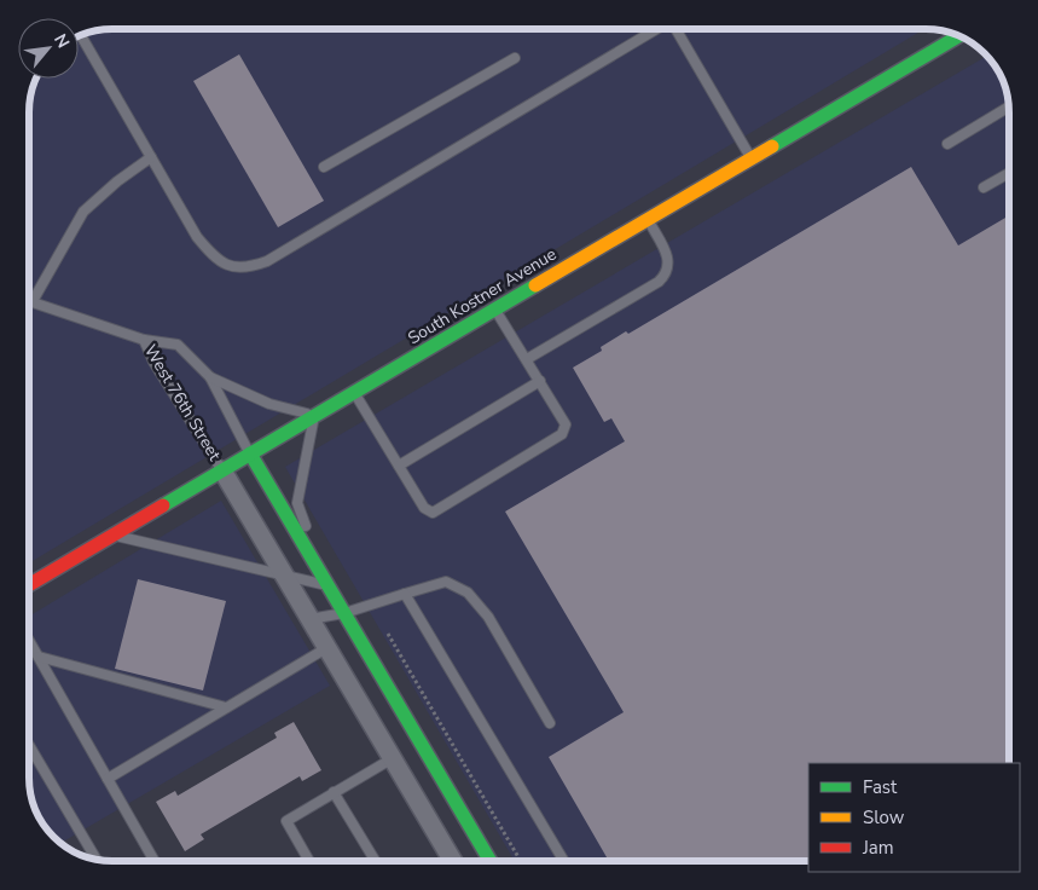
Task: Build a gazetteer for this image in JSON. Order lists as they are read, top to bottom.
{
  "streets": {
    "street": ["South Kostner Avenue", "West 76th Street"]
  },
  "crossings": [
    ["South Kostner Avenue", "West 76th Street"]
  ],
  "legend": ["Fast", "Slow", "Jam"],
  "north": "top right"
}
